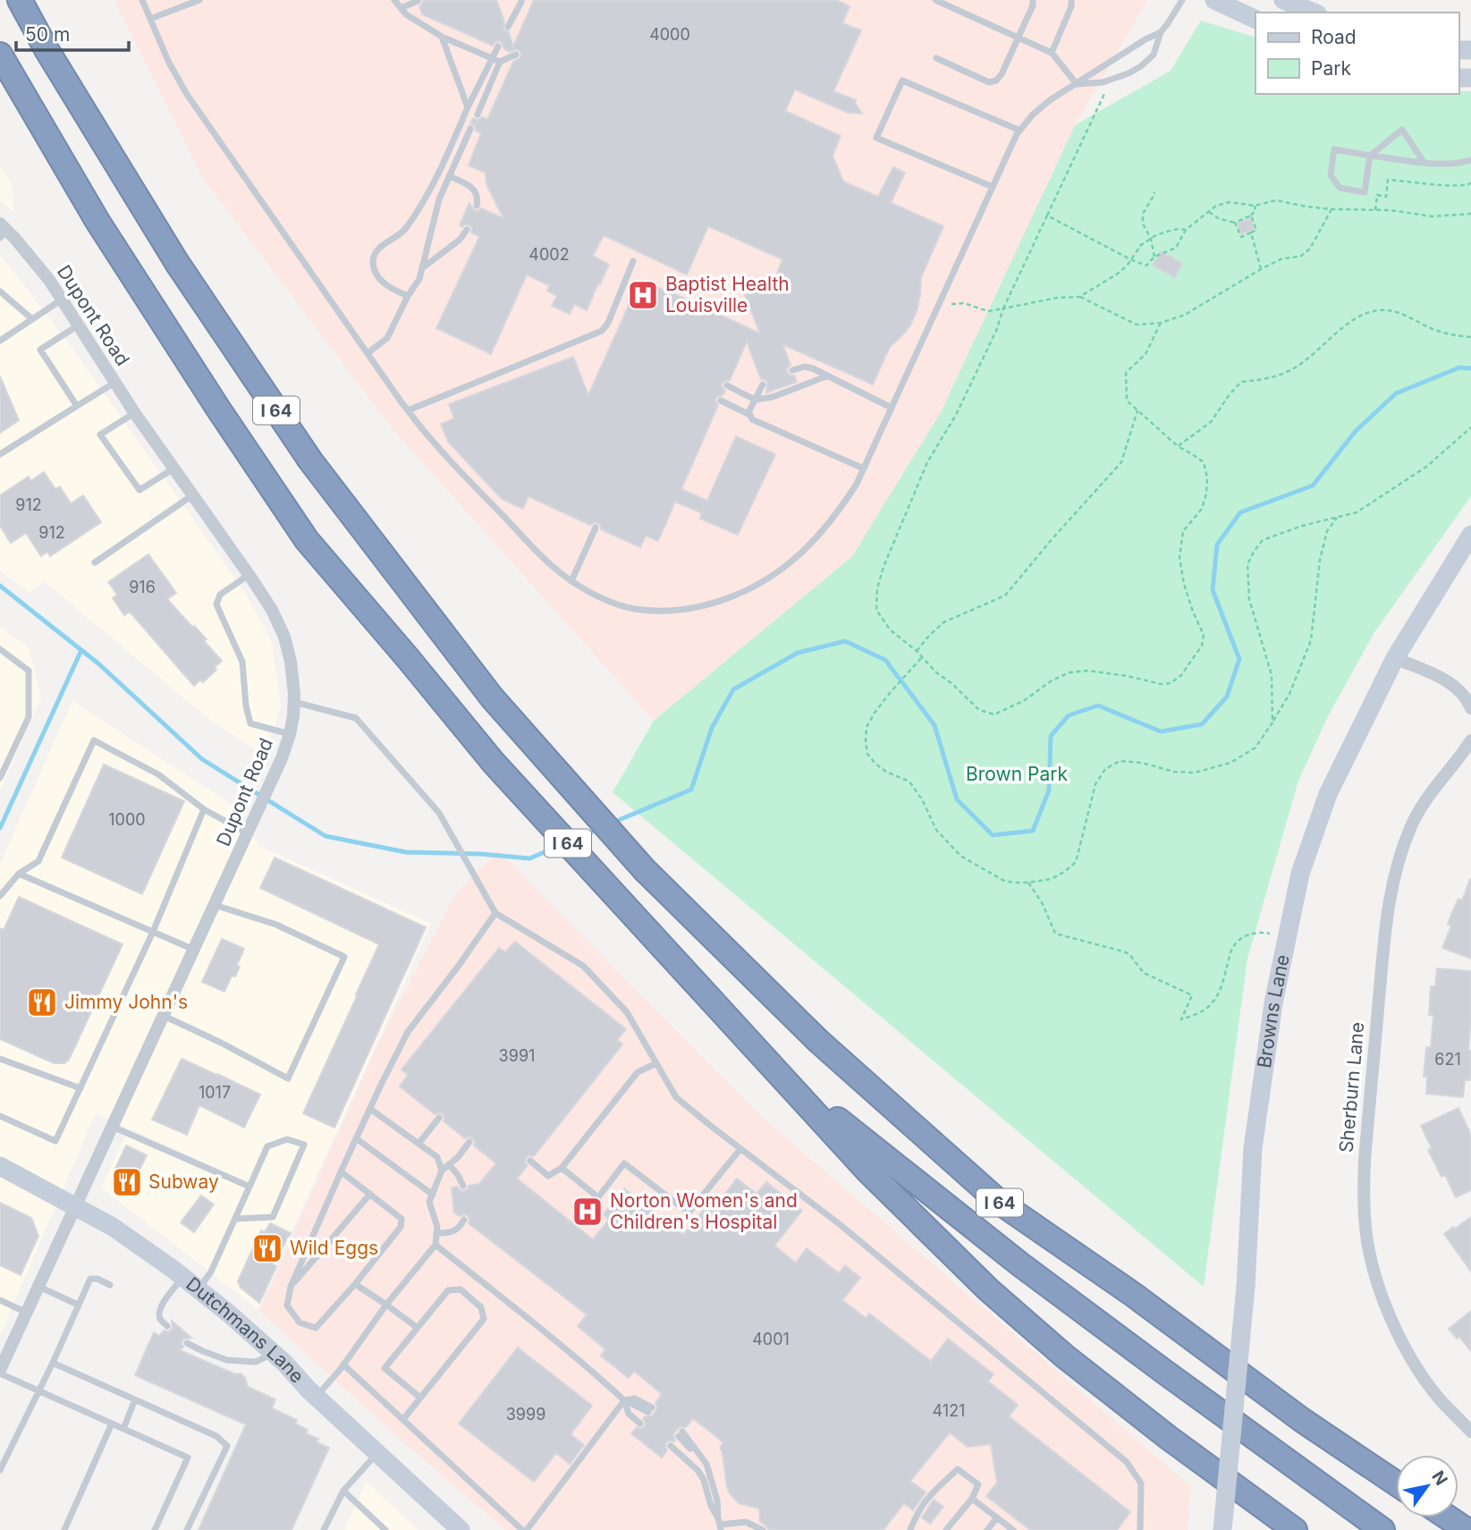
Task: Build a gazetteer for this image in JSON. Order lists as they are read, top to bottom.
{
  "streets": {
    "highway": ["I 64"],
    "street": [
      "Dupont Road",
      "Browns Lane",
      "Sherburn Lane",
      "Dutchmans Lane"
    ]
  },
  "crossings": [
    ["Dupont Road", "Dutchmans Lane"]
  ],
  "parks": ["Brown Park"],
  "places": {
    "hospital": ["Baptist Health Louisville", "Norton Women's and Children's Hospital"],
    "restaurant": ["Jimmy John's", "Subway", "Wild Eggs"]
  },
  "house_numbers": [
    "4000",
    "4002",
    "912",
    "912",
    "916",
    "1000",
    "3991",
    "621",
    "1017",
    "4001",
    "4121",
    "3999"
  ],
  "legend": ["Road", "Park"],
  "scale_bar": "50 m",
  "north": "top right"
}
